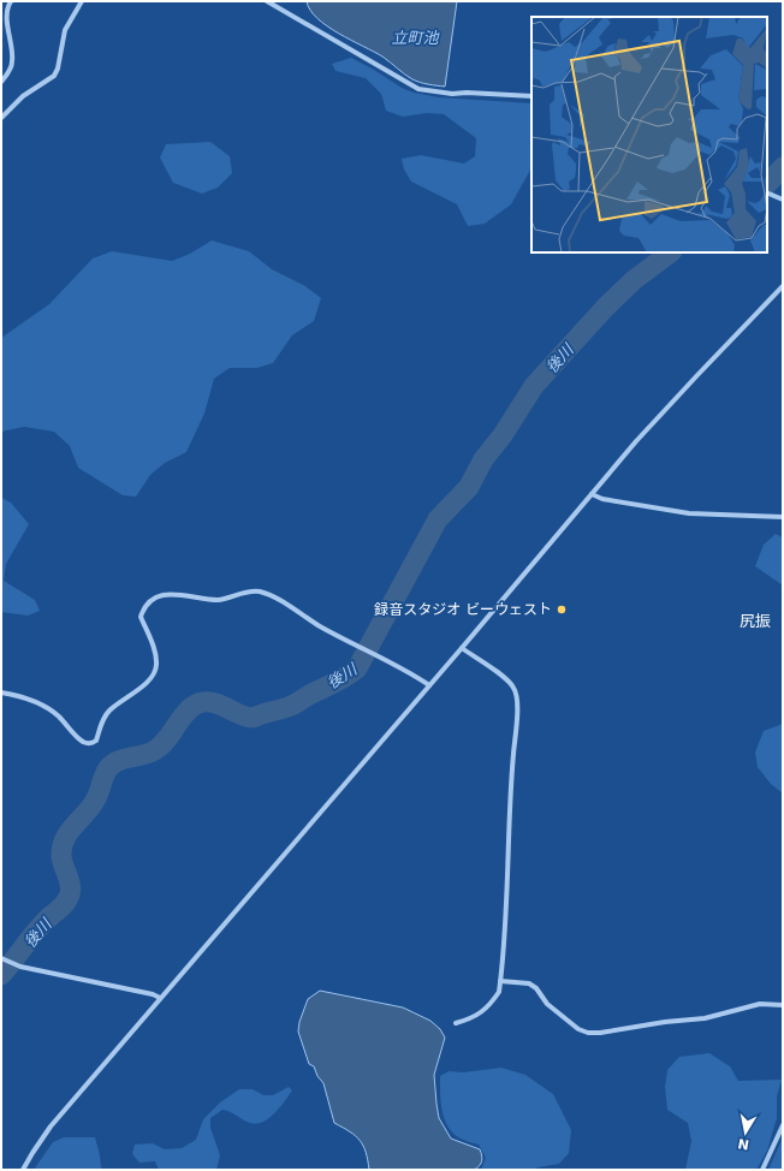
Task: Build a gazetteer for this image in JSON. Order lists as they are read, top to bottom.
{
  "districts": ["尻振"],
  "water": ["立町池", "後川"],
  "places": ["録音スタジオ ビーウェスト"],
  "north": "bottom"
}
